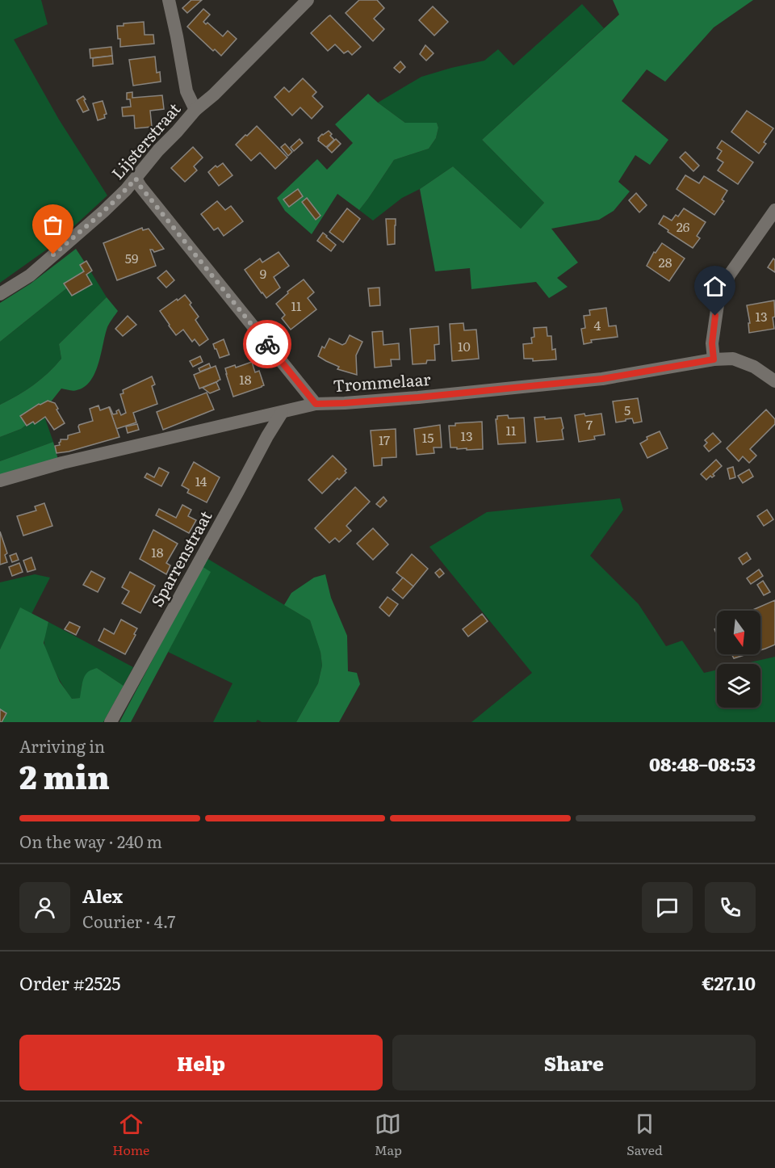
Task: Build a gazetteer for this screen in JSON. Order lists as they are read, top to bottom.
{
  "streets": {
    "street": ["Lijsterstraat", "Trommelaar", "Sparrenstraat"]
  },
  "crossings": [
    ["Trommelaar", "Sparrenstraat"]
  ],
  "house_numbers": [
    "26",
    "59",
    "28",
    "9",
    "11",
    "13",
    "4",
    "10",
    "18",
    "5",
    "7",
    "11",
    "13",
    "15",
    "17",
    "14",
    "18"
  ],
  "north": "bottom",
  "page": {
    "heading": ["2 min", "Arriving in", "08:48–08:53"],
    "panel": [
      "Alex",
      "Courier · 4.7",
      "Order #2525",
      "€27.10"
    ],
    "bar": "On the way · 240 m",
    "buttons": ["Help", "Share"],
    "tabs": ["Home", "Map", "Saved"]
  }
}
